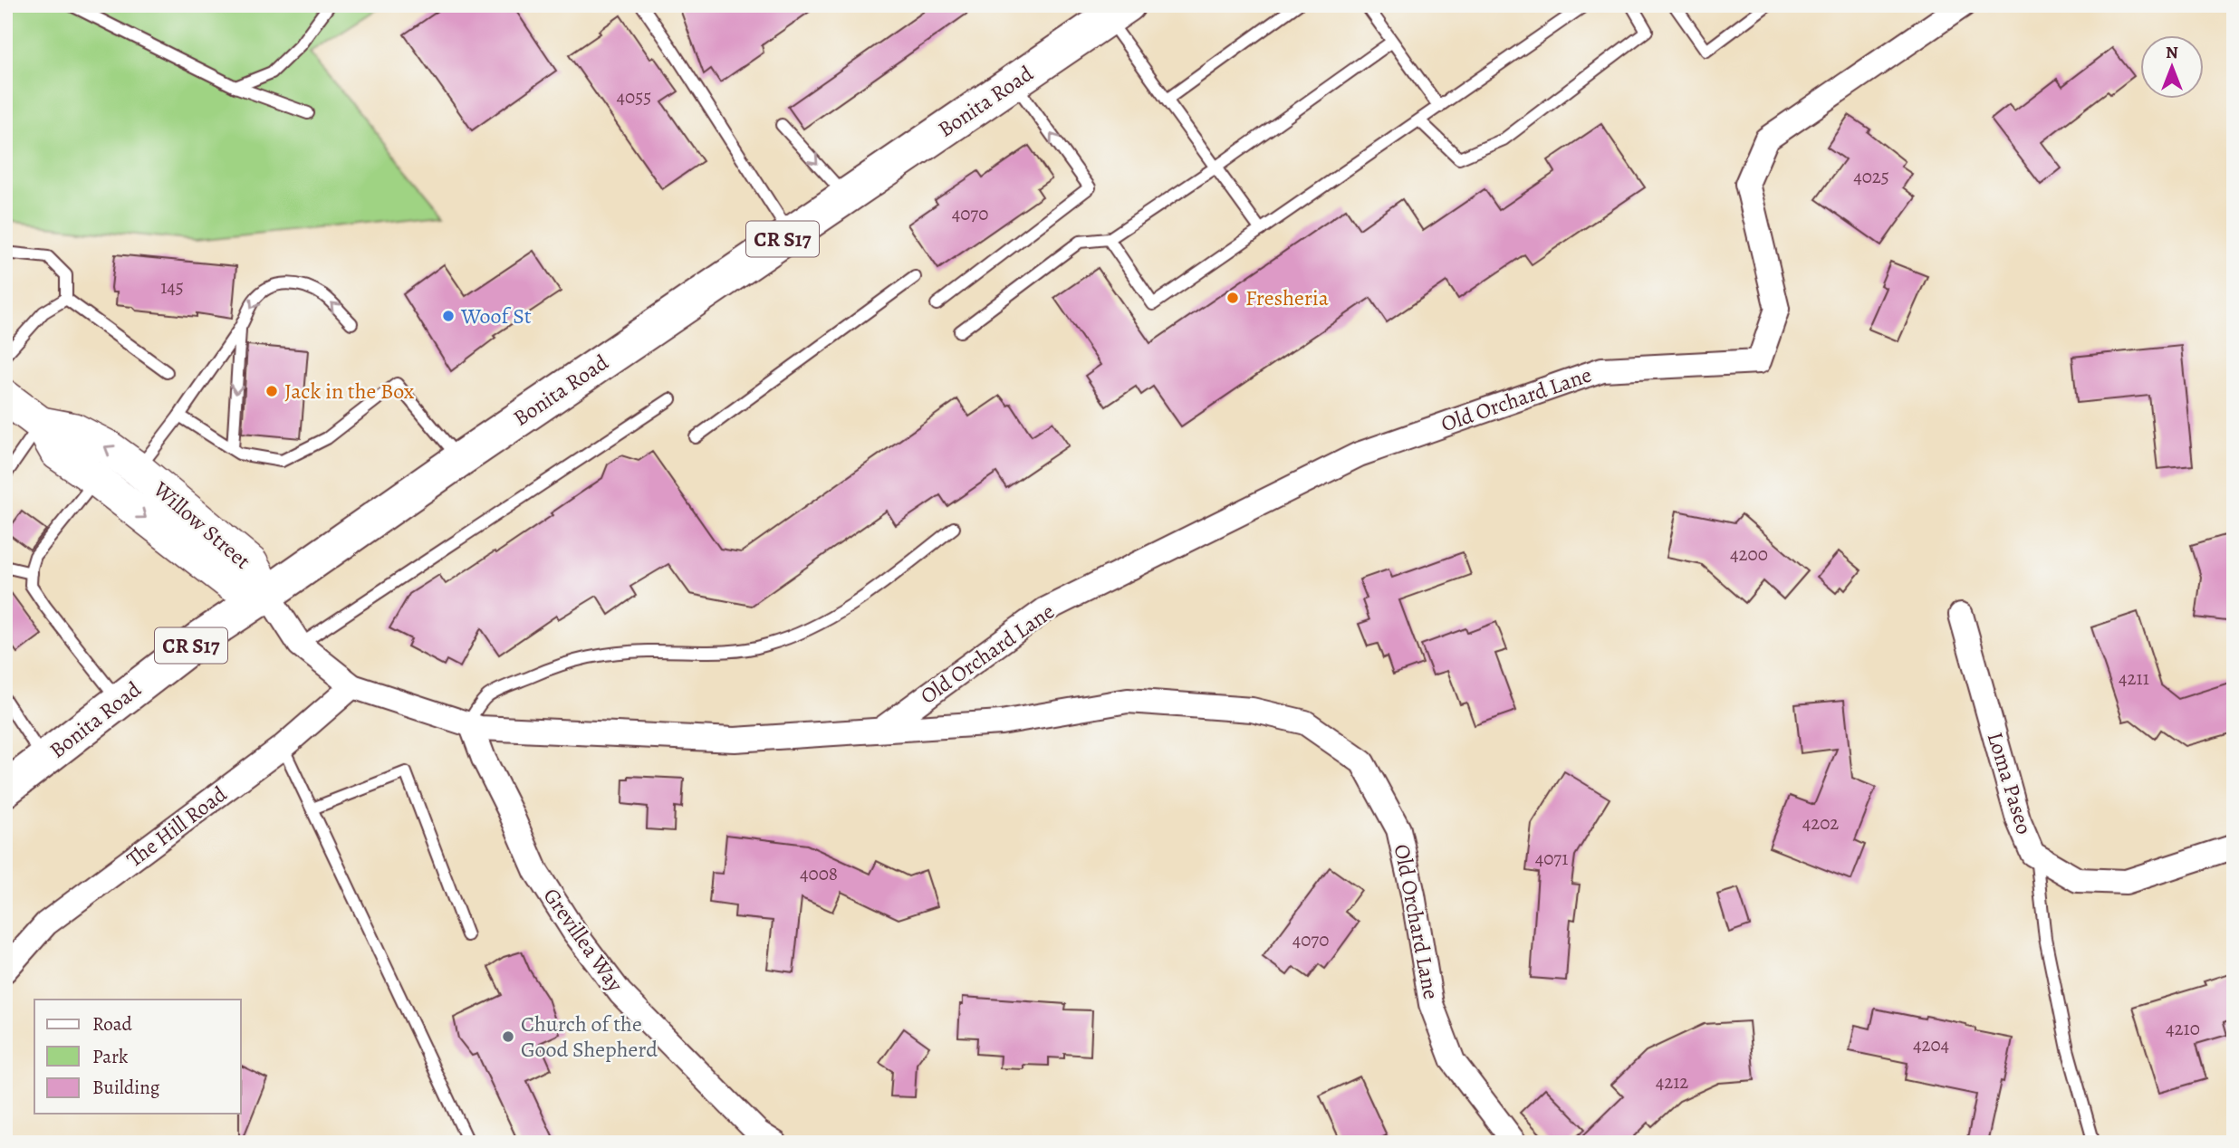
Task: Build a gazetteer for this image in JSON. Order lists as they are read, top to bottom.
{
  "streets": {
    "main road": ["Bonita Road", "CR S17", "Willow Street"],
    "street": [
      "Old Orchard Lane",
      "Loma Paseo",
      "The Hill Road",
      "Grevillea Way"
    ]
  },
  "crossings": [
    ["Bonita Road", "Old Orchard Lane"],
    ["Bonita Road", "Willow Street"],
    ["Old Orchard Lane", "Willow Street"],
    ["Old Orchard Lane", "The Hill Road"],
    ["Old Orchard Lane", "Grevillea Way"]
  ],
  "places": [
    "Fresheria",
    "Woof St",
    "Jack in the Box",
    "Church of the Good Shepherd"
  ],
  "house_numbers": [
    "4055",
    "4025",
    "4070",
    "145",
    "4200",
    "4211",
    "4202",
    "4071",
    "4008",
    "4070",
    "4210",
    "4204",
    "4212"
  ],
  "legend": ["Road", "Park", "Building"],
  "north": "top"
}
